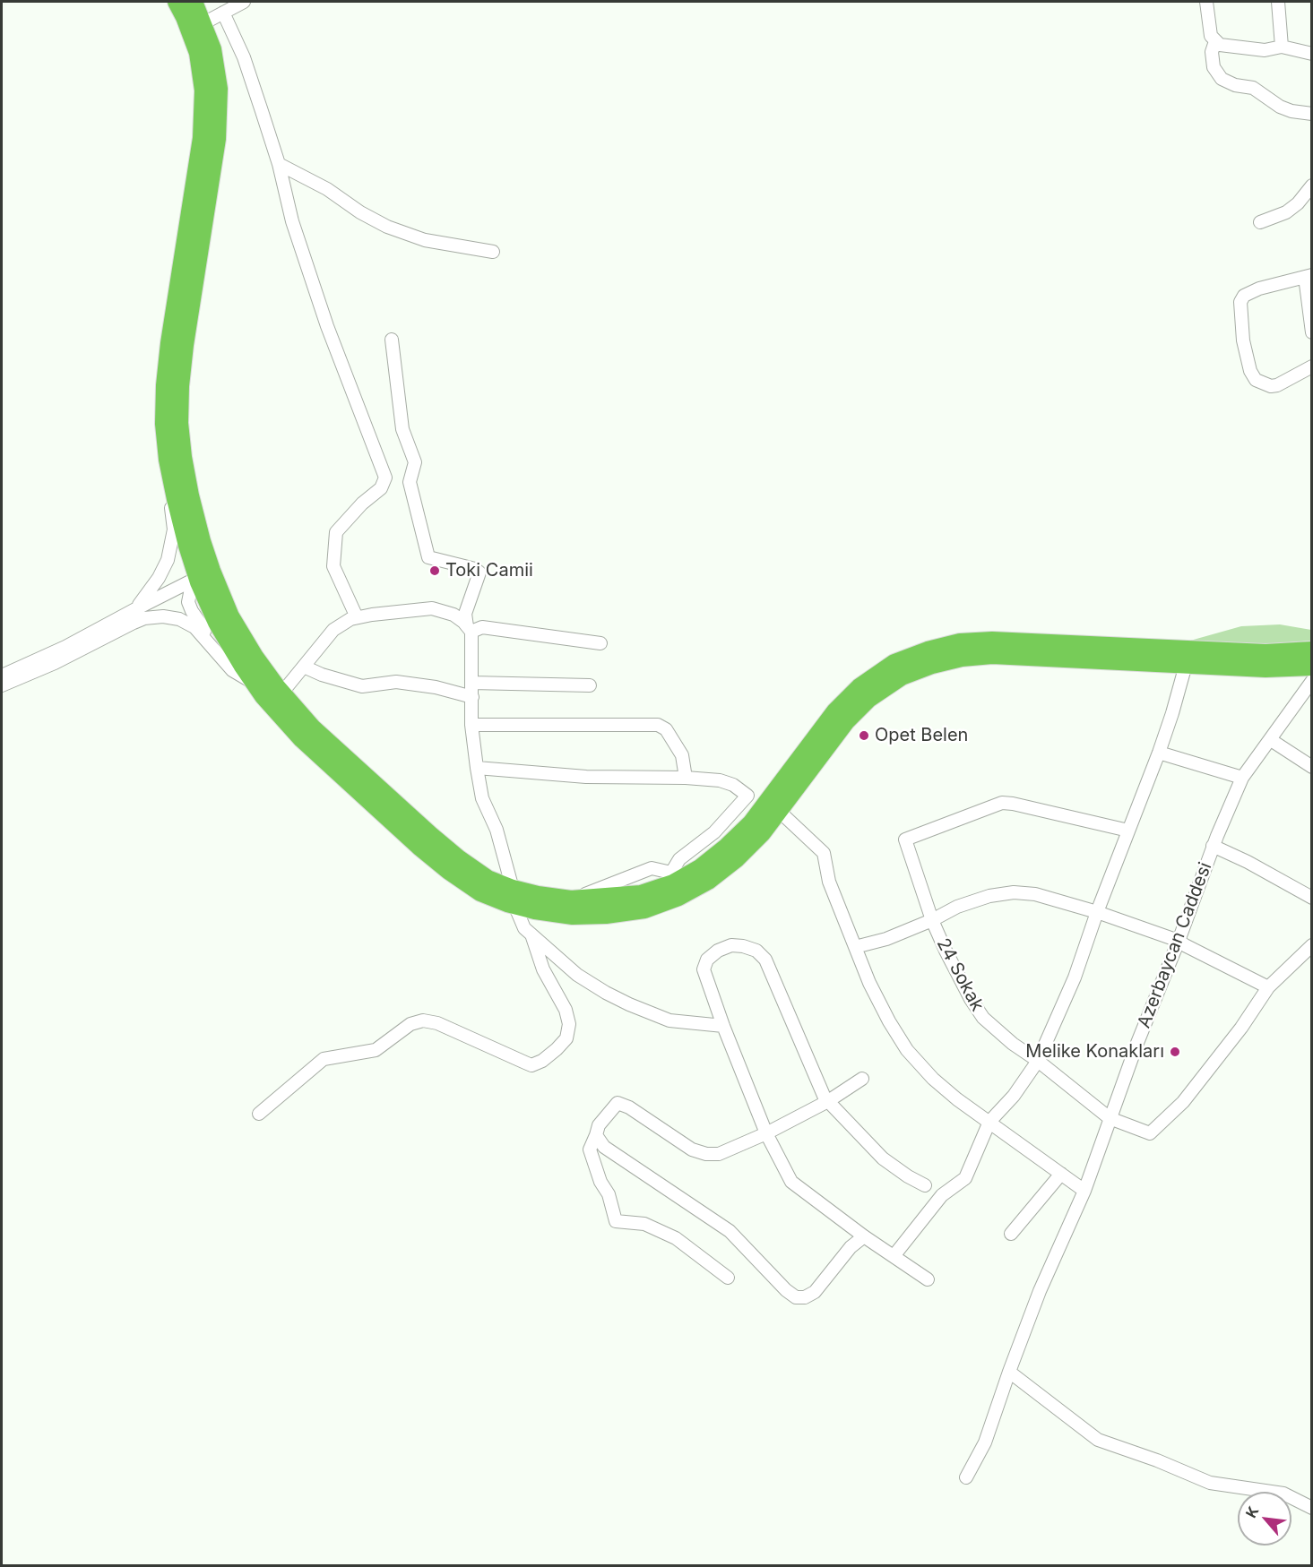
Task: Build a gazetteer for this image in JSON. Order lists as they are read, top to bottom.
{
  "streets": {
    "street": ["Azerbaycan Caddesi", "24 Sokak"]
  },
  "crossings": [
    ["Azerbaycan Caddesi", "24 Sokak"]
  ],
  "places": ["Toki Camii", "Opet Belen", "Melike Konakları"],
  "north": "top left"
}
